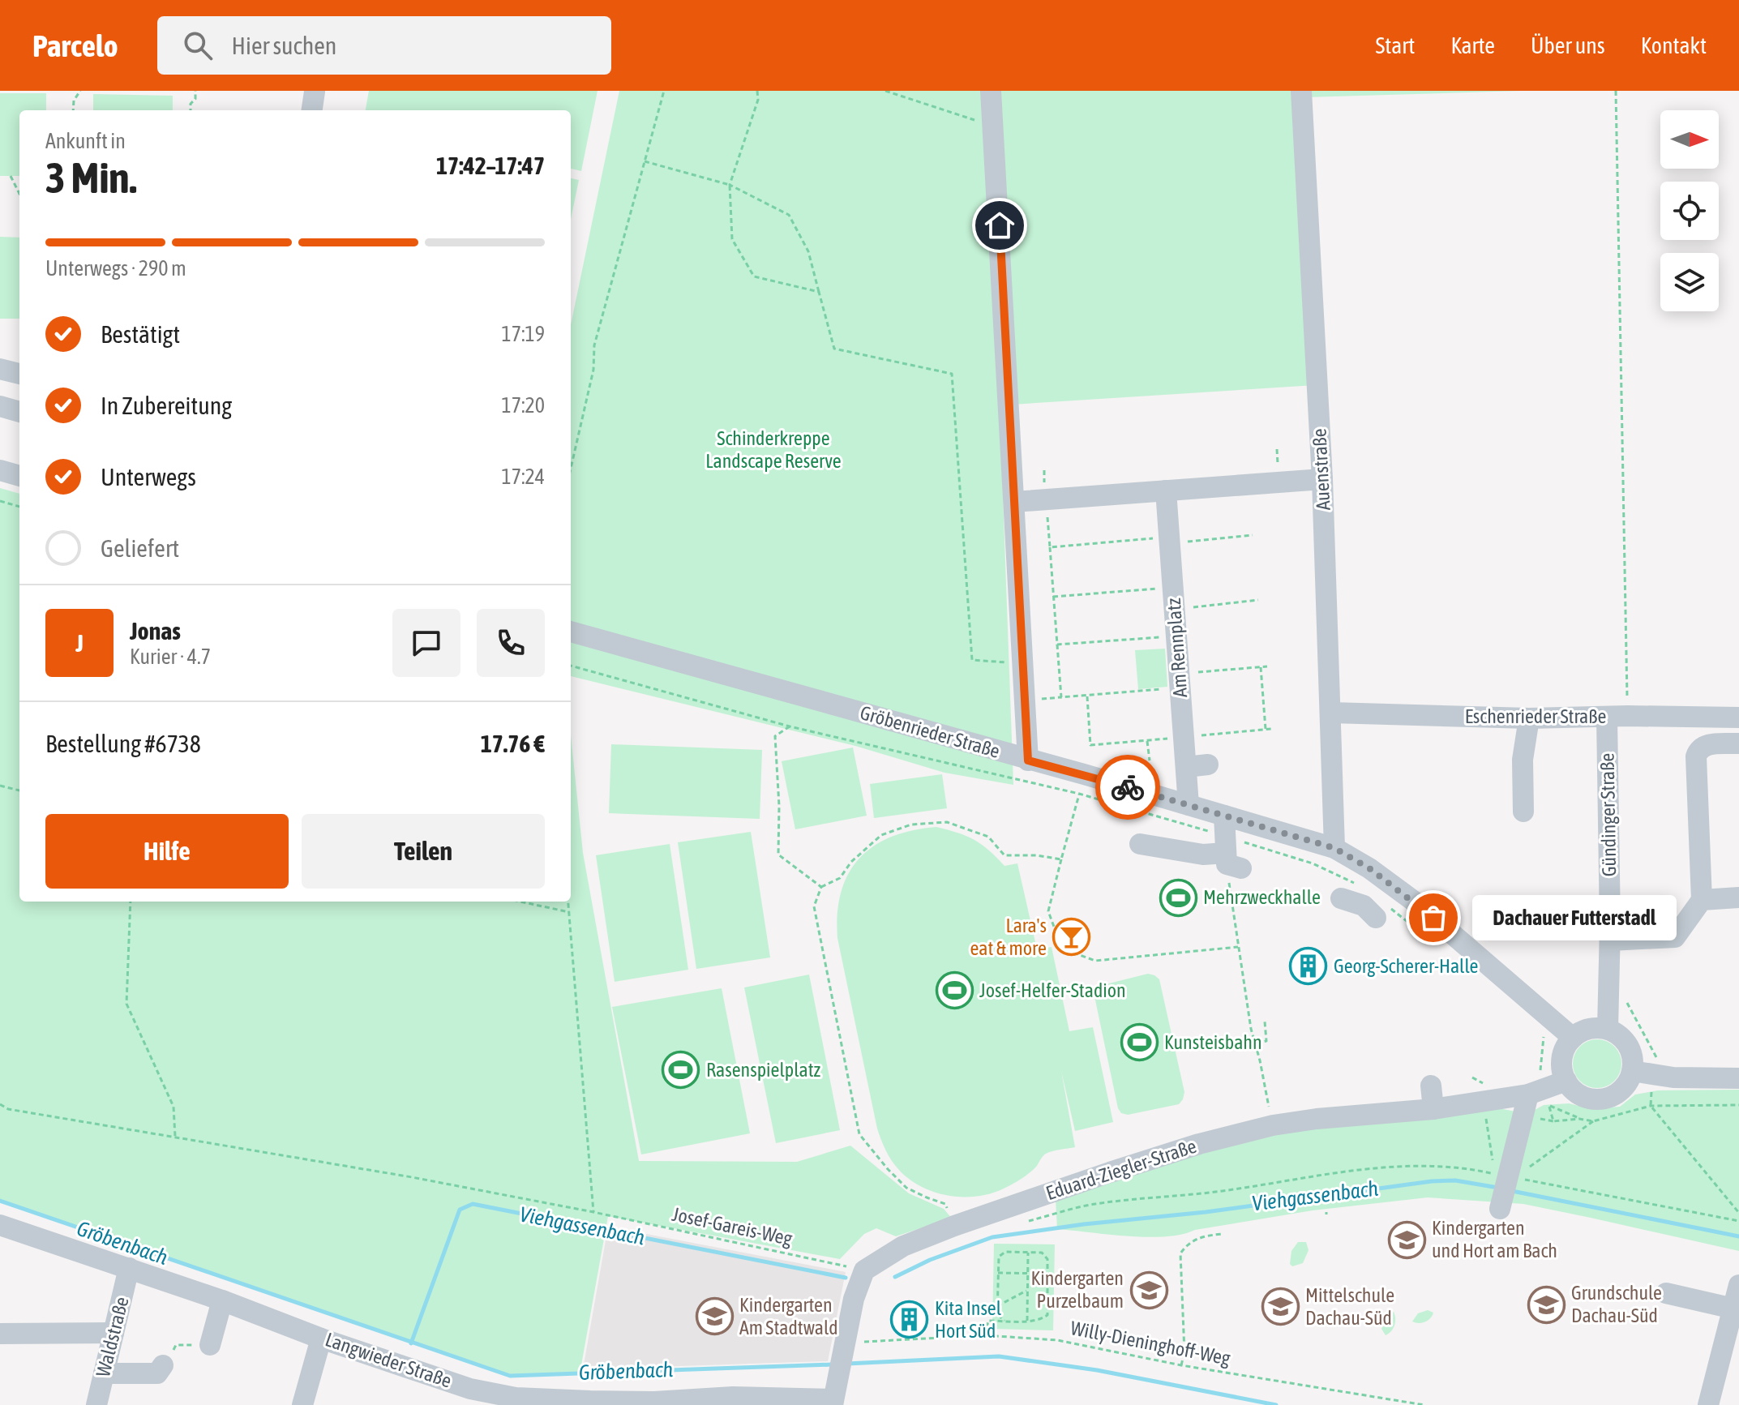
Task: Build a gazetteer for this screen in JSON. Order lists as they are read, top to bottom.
{
  "streets": {
    "street": [
      "Auenstraße",
      "Am Rennplatz",
      "Eschenrieder Straße",
      "Gröbenrieder Straße",
      "Gündinger Straße",
      "Eduard-Ziegler-Straße",
      "Waldstraße",
      "Langwieder Straße"
    ],
    "path": ["Josef-Gareis-Weg", "Willy-Dieninghoff-Weg"]
  },
  "crossings": [
    ["Auenstraße", "Eschenrieder Straße"],
    ["Auenstraße", "Gröbenrieder Straße"],
    ["Am Rennplatz", "Gröbenrieder Straße"],
    ["Eschenrieder Straße", "Gündinger Straße"],
    ["Gröbenrieder Straße", "Gündinger Straße"],
    ["Gröbenrieder Straße", "Eduard-Ziegler-Straße"],
    ["Gündinger Straße", "Eduard-Ziegler-Straße"],
    ["Eduard-Ziegler-Straße", "Josef-Gareis-Weg"],
    ["Waldstraße", "Langwieder Straße"]
  ],
  "water": ["Viehgassenbach", "Gröbenbach"],
  "parks": ["Schinderkreppe Landscape Reserve"],
  "places": {
    "sports": [
      "Mehrzweckhalle",
      "Josef-Helfer-Stadion",
      "Kunsteisbahn",
      "Rasenspielplatz"
    ],
    "other": ["Dachauer Futterstadl"],
    "bar": ["Lara's eat & more"],
    "building": ["Georg-Scherer-Halle", "Kita Insel Hort Süd"],
    "school or university": [
      "Kindergarten und Hort am Bach",
      "Kindergarten Purzelbaum",
      "Grundschule Dachau-Süd",
      "Mittelschule Dachau-Süd",
      "Kindergarten Am Stadtwald"
    ]
  },
  "north": "right",
  "page": {
    "header": "Parcelo",
    "search": "Hier suchen",
    "nav": [
      "Start",
      "Karte",
      "Über uns",
      "Kontakt"
    ],
    "heading": ["3 Min.", "Ankunft in", "17:42–17:47"],
    "panel": [
      "Jonas",
      "Kurier · 4.7",
      "Bestellung #6738",
      "17.76 €"
    ],
    "bar": "Unterwegs · 290 m",
    "list": [
      ["Bestätigt", "17:19"],
      ["In Zubereitung", "17:20"],
      ["Unterwegs", "17:24"],
      "Geliefert"
    ],
    "round": "J",
    "buttons": ["Hilfe", "Teilen"],
    "bubble": "Dachauer Futterstadl"
  }
}
